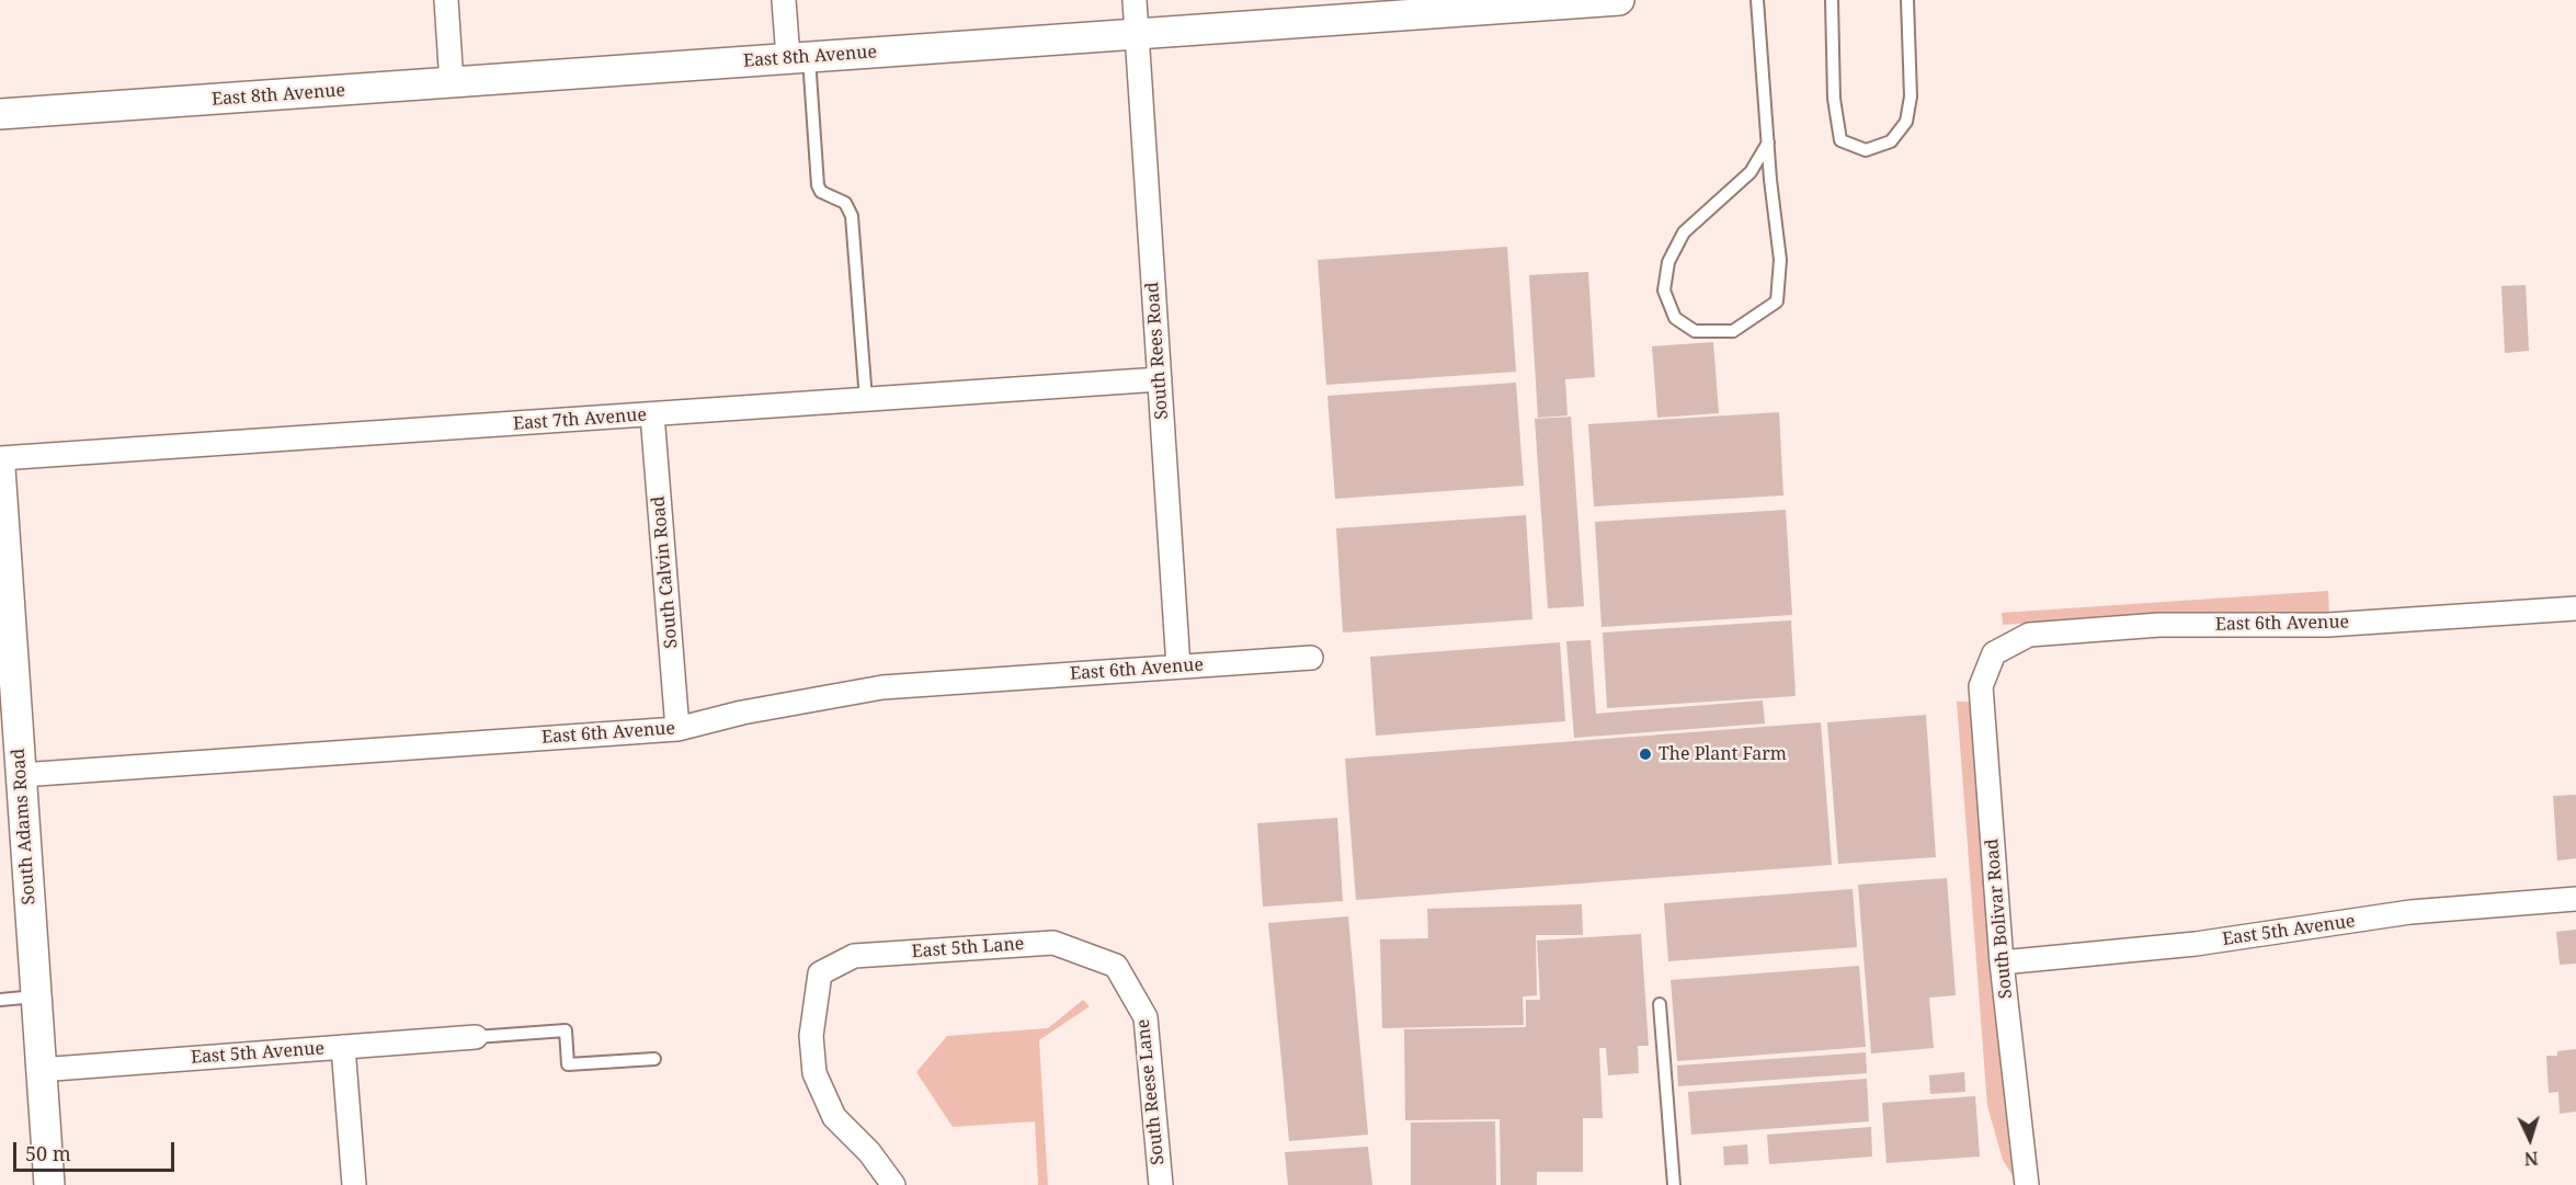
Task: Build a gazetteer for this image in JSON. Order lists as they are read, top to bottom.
{
  "streets": {
    "street": [
      "East 8th Avenue",
      "South Rees Road",
      "East 7th Avenue",
      "South Calvin Road",
      "East 6th Avenue",
      "South Adams Road",
      "South Bolivar Road",
      "East 5th Avenue",
      "East 5th Lane",
      "South Reese Lane"
    ]
  },
  "crossings": [
    ["East 8th Avenue", "South Rees Road"],
    ["South Rees Road", "East 7th Avenue"],
    ["South Rees Road", "East 6th Avenue"],
    ["East 7th Avenue", "South Calvin Road"],
    ["South Calvin Road", "East 6th Avenue"],
    ["East 6th Avenue", "South Adams Road"],
    ["East 6th Avenue", "South Bolivar Road"],
    ["South Adams Road", "East 5th Avenue"],
    ["South Bolivar Road", "East 5th Avenue"],
    ["East 5th Lane", "South Reese Lane"]
  ],
  "places": ["The Plant Farm"],
  "scale_bar": "50 m",
  "north": "bottom"
}
